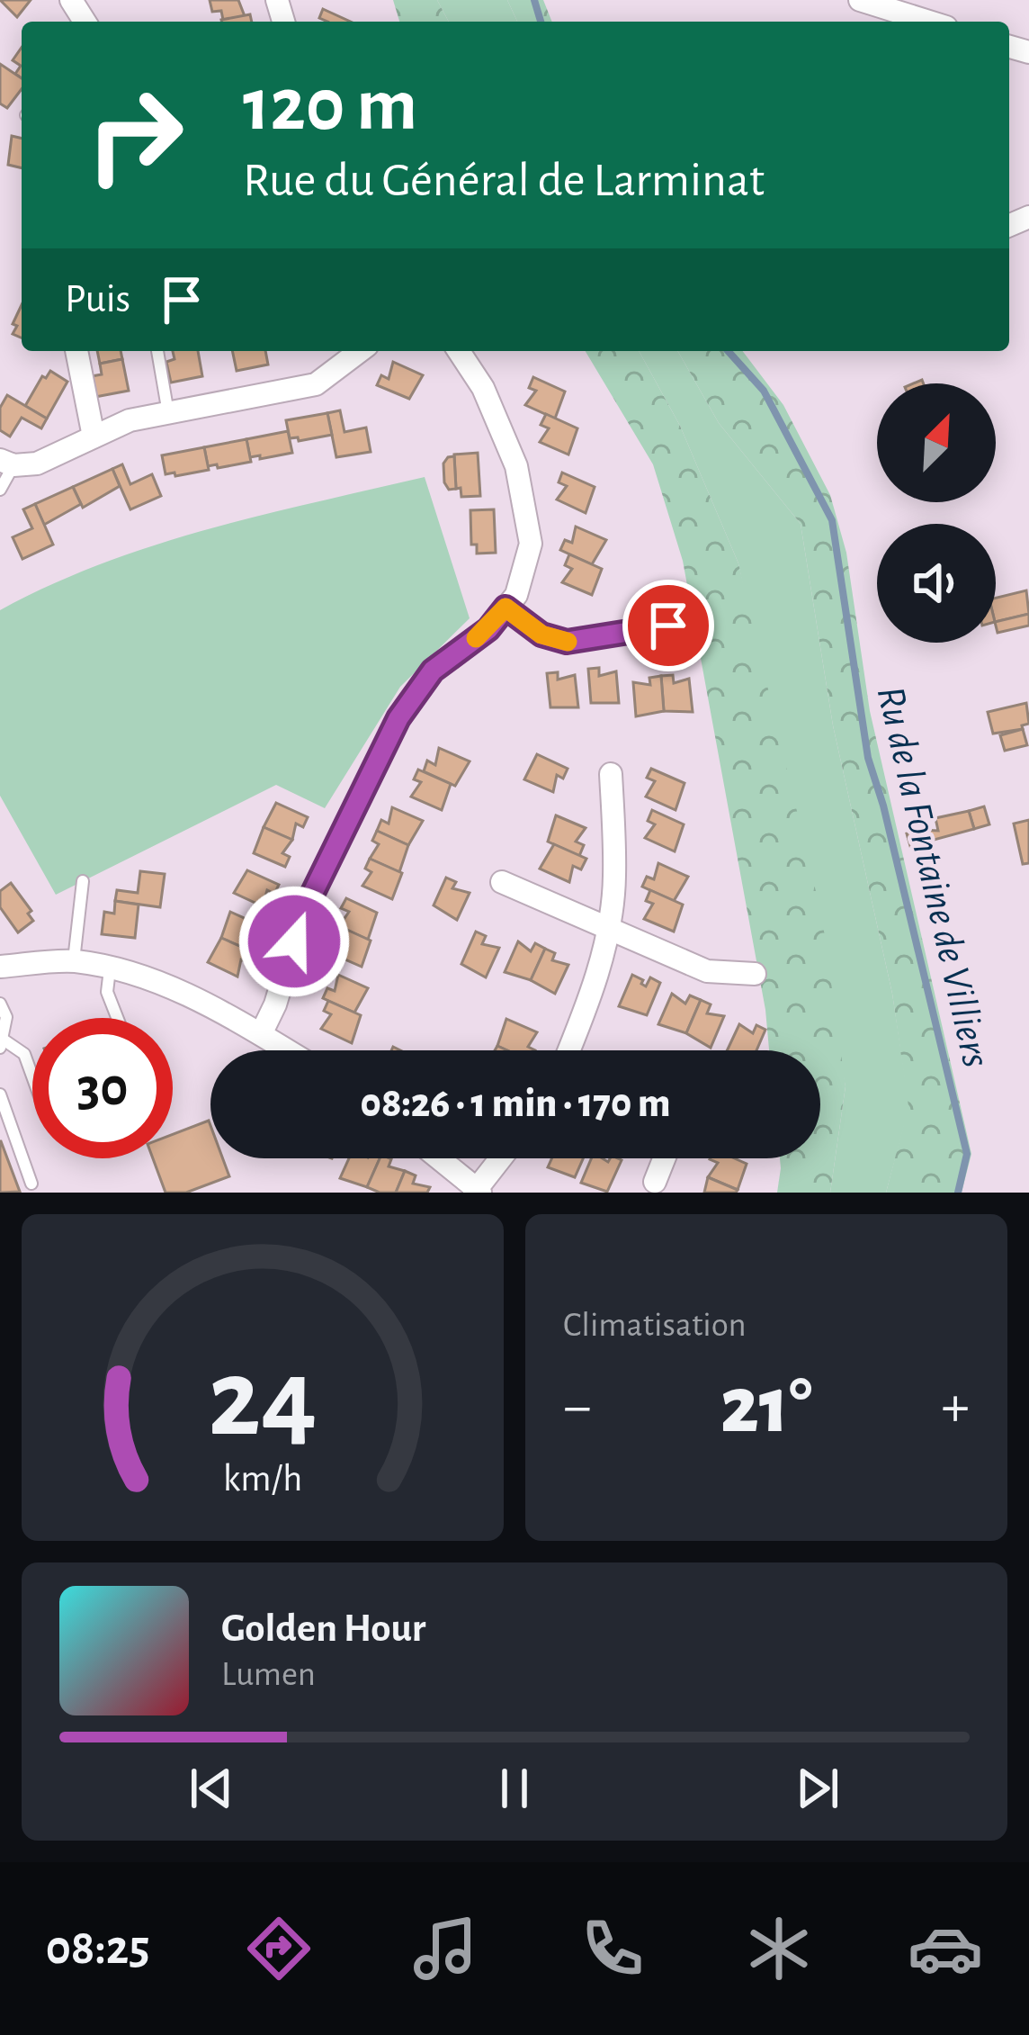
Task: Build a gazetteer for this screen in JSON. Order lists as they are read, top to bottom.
{
  "water": ["Ru de la Fontaine de Villiers"],
  "north": "top right",
  "page": {
    "turn": ["120 m", "Rue du Général de Larminat"],
    "then": "Puis",
    "limit": "30",
    "trip": "08:26 · 1 min · 170 m",
    "tile": "Climatisation",
    "heat": ["−", "21°", "+"],
    "song": ["Golden Hour", "Lumen"],
    "tabs": "08:25",
    "gauge": ["24", "km/h"]
  }
}
